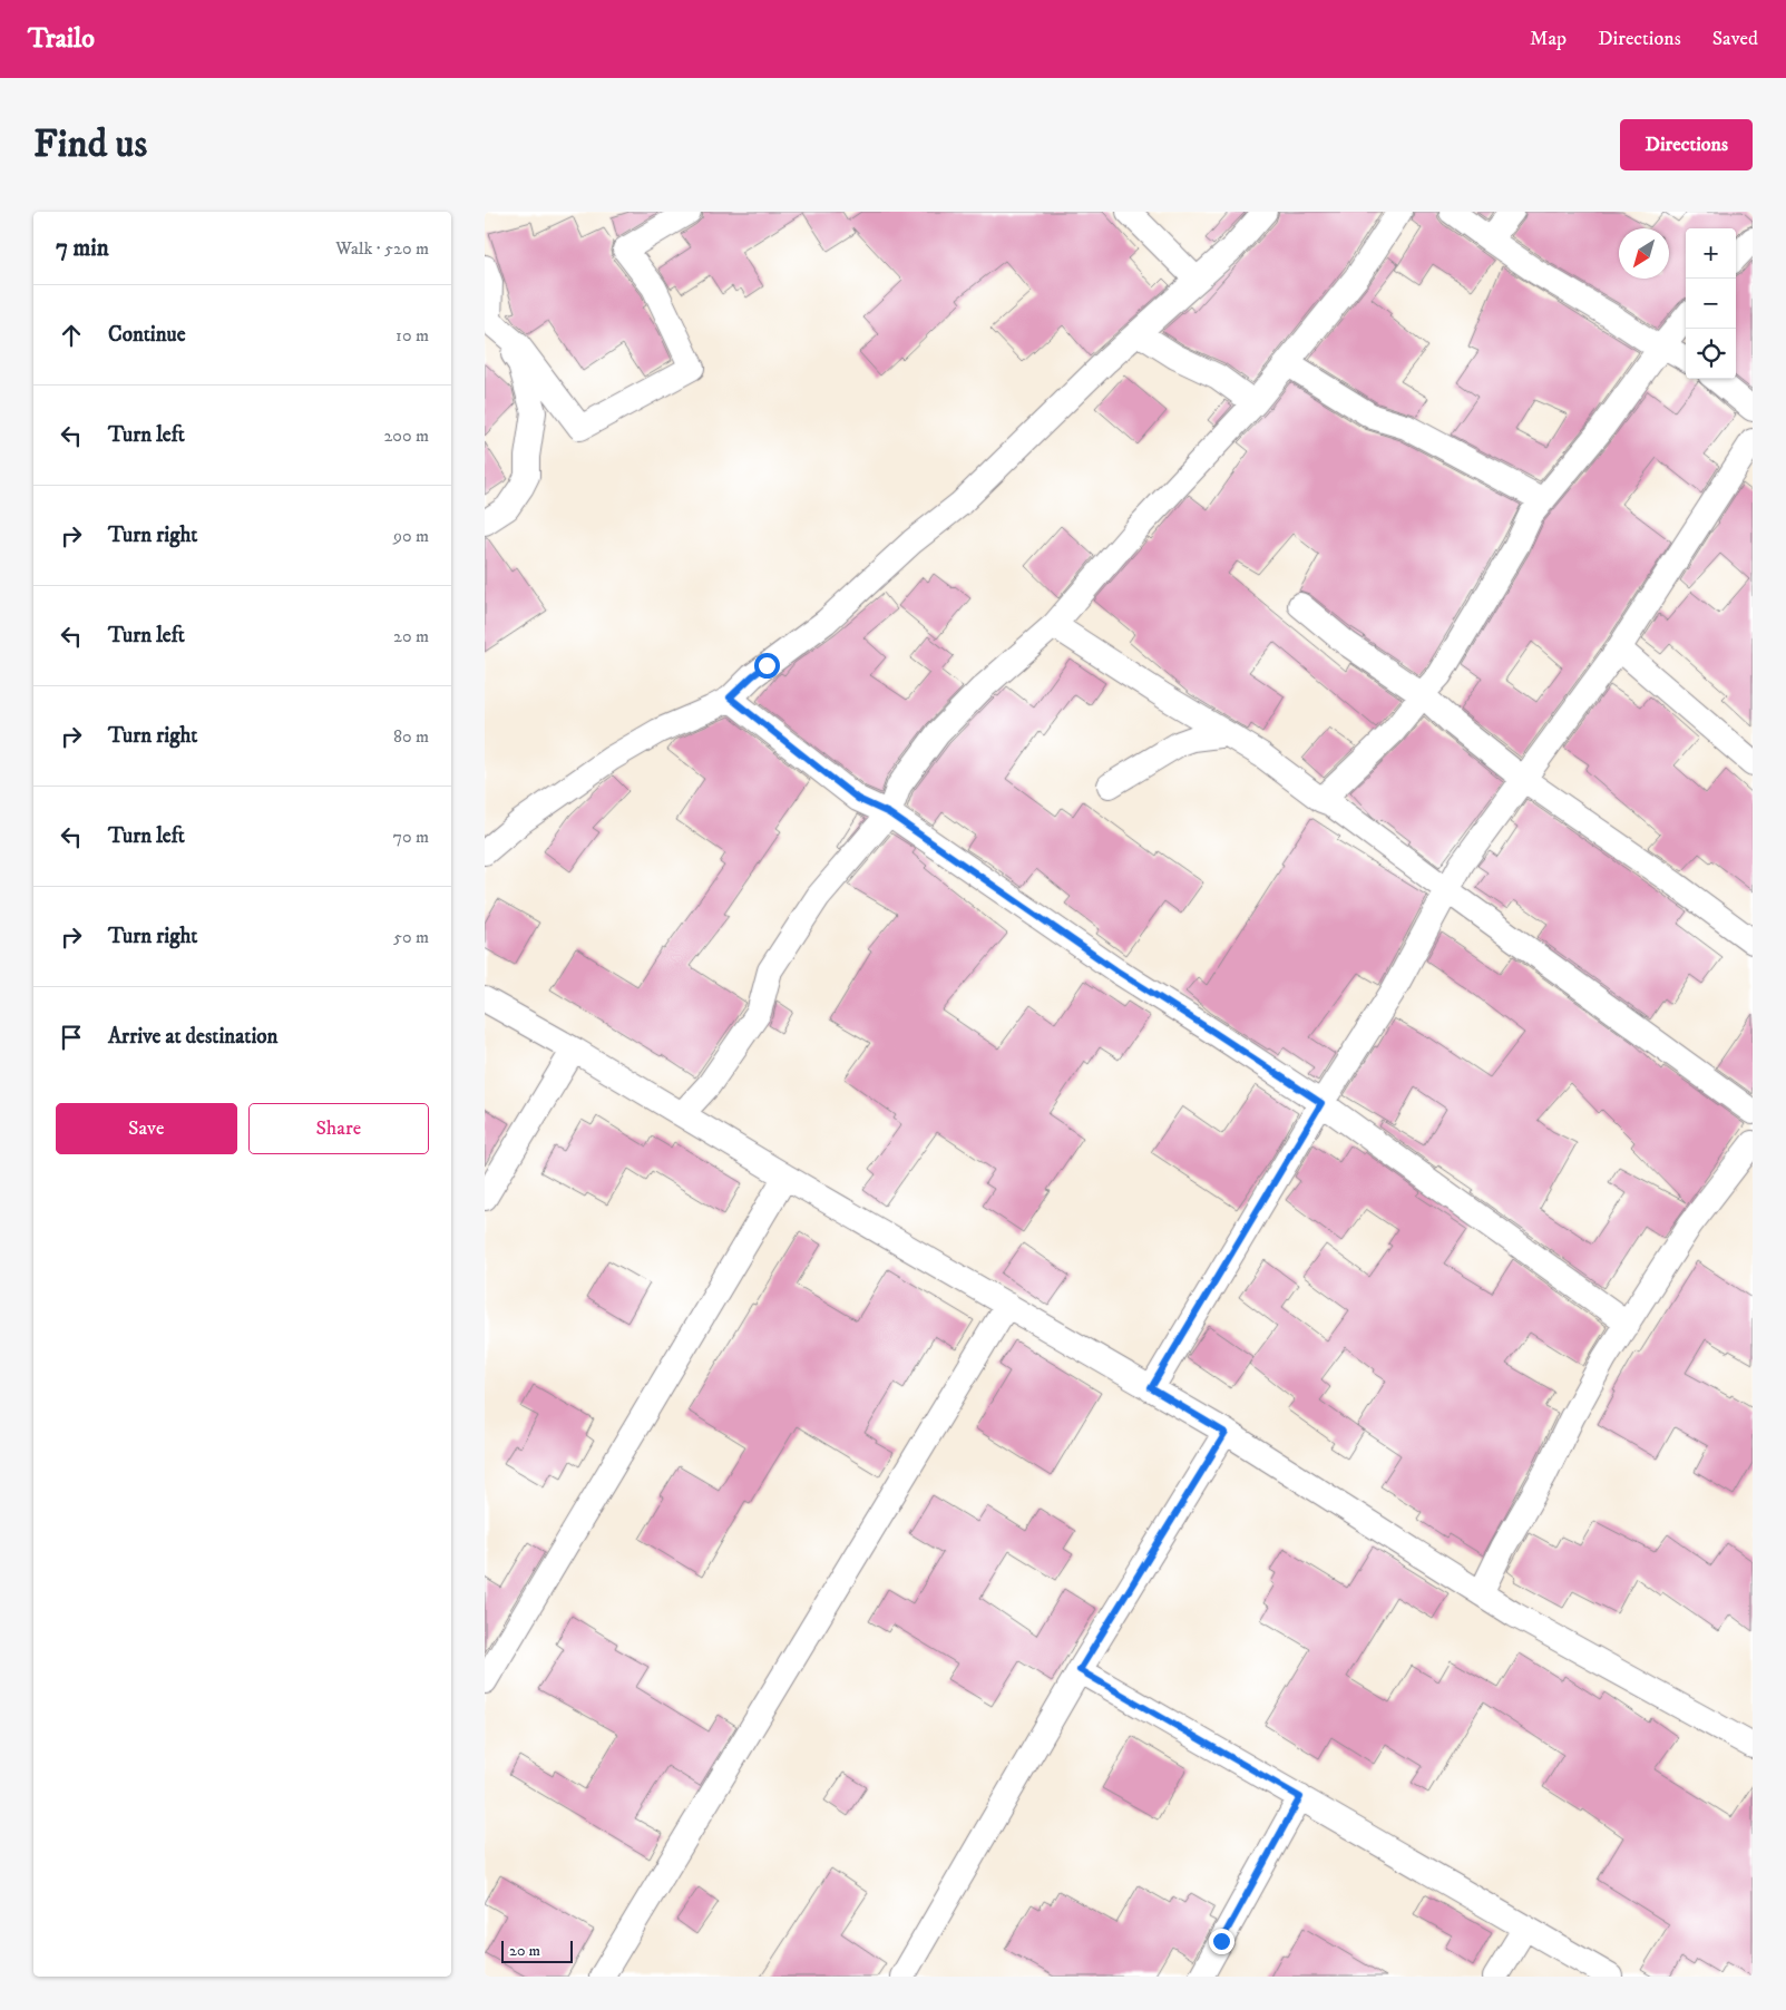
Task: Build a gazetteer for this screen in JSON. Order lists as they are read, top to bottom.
{
  "scale_bar": "20 m",
  "north": "bottom left",
  "page": {
    "header": "Trailo",
    "nav": ["Map", "Directions", "Saved"],
    "buttons": [
      "Directions",
      ["Save", "Share"]
    ],
    "title": "Find us",
    "heading": ["7 min", "Walk · 520 m"],
    "map_buttons": ["+", "−"],
    "list": [
      ["Continue", "10 m"],
      ["Turn left", "200 m"],
      ["Turn right", "90 m"],
      ["Turn left", "20 m"],
      ["Turn right", "80 m"],
      ["Turn left", "70 m"],
      ["Turn right", "50 m"],
      "Arrive at destination"
    ],
    "scale": "20 m"
  }
}
